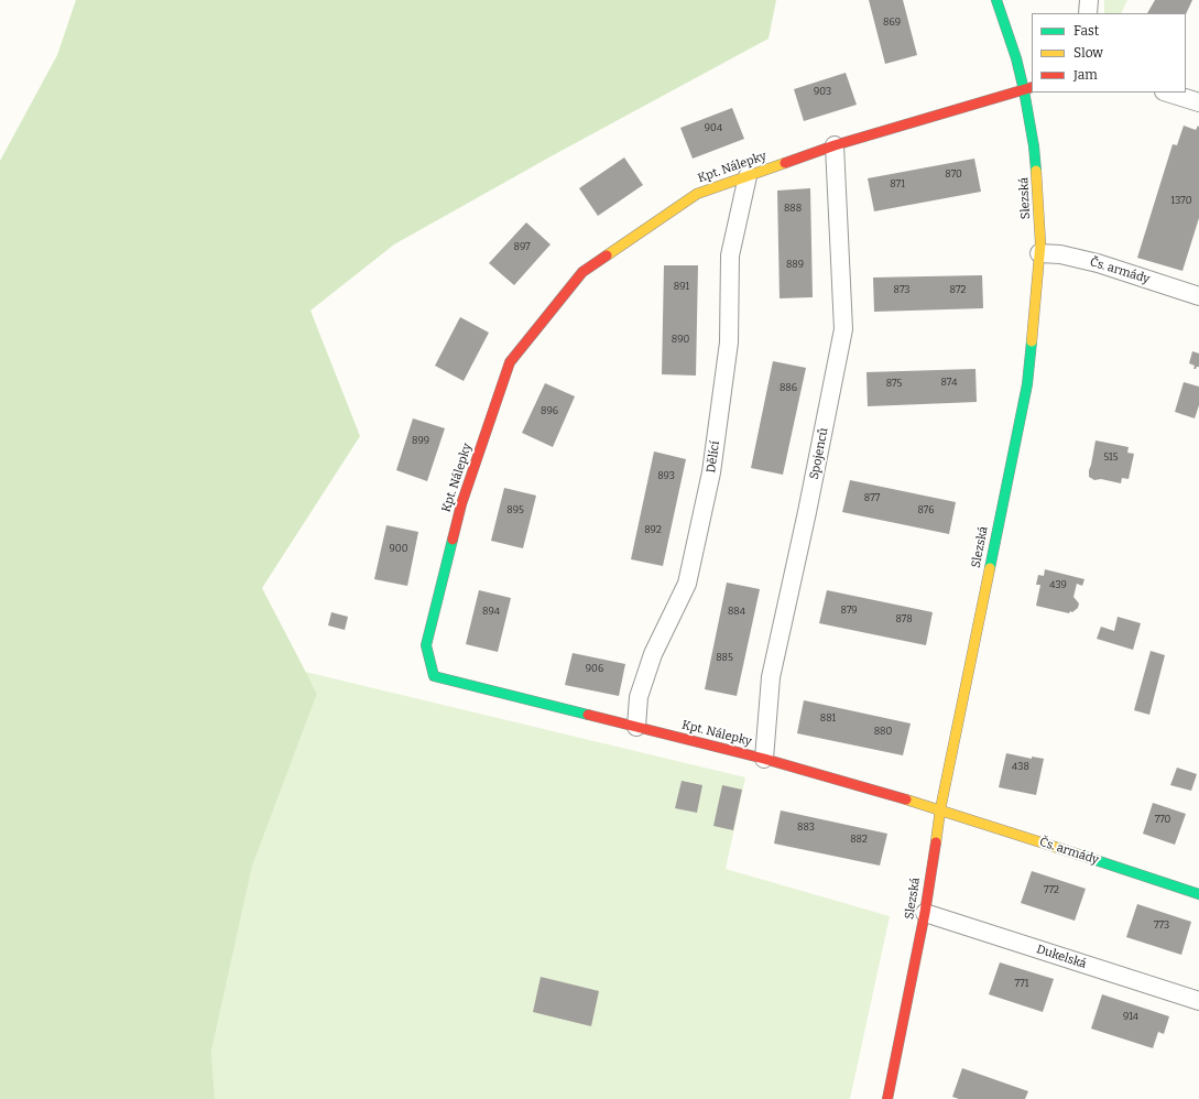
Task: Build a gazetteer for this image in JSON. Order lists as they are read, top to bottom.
{
  "streets": {
    "street": [
      "Kpt. Nálepky",
      "Slezská",
      "Čs. armády",
      "Spojenců",
      "Dělící",
      "Dukelská"
    ]
  },
  "crossings": [
    ["Kpt. Nálepky", "Slezská"],
    ["Kpt. Nálepky", "Čs. armády"],
    ["Kpt. Nálepky", "Spojenců"],
    ["Kpt. Nálepky", "Dělící"],
    ["Slezská", "Čs. armády"],
    ["Slezská", "Dukelská"]
  ],
  "house_numbers": [
    "869",
    "903",
    "904",
    "870",
    "871",
    "1370",
    "888",
    "897",
    "889",
    "891",
    "873",
    "872",
    "890",
    "874",
    "875",
    "886",
    "896",
    "899",
    "515",
    "893",
    "877",
    "895",
    "876",
    "892",
    "900",
    "439",
    "879",
    "894",
    "884",
    "878",
    "885",
    "906",
    "881",
    "880",
    "438",
    "770",
    "883",
    "882",
    "772",
    "773",
    "771",
    "914"
  ],
  "legend": ["Fast", "Slow", "Jam"]
}
